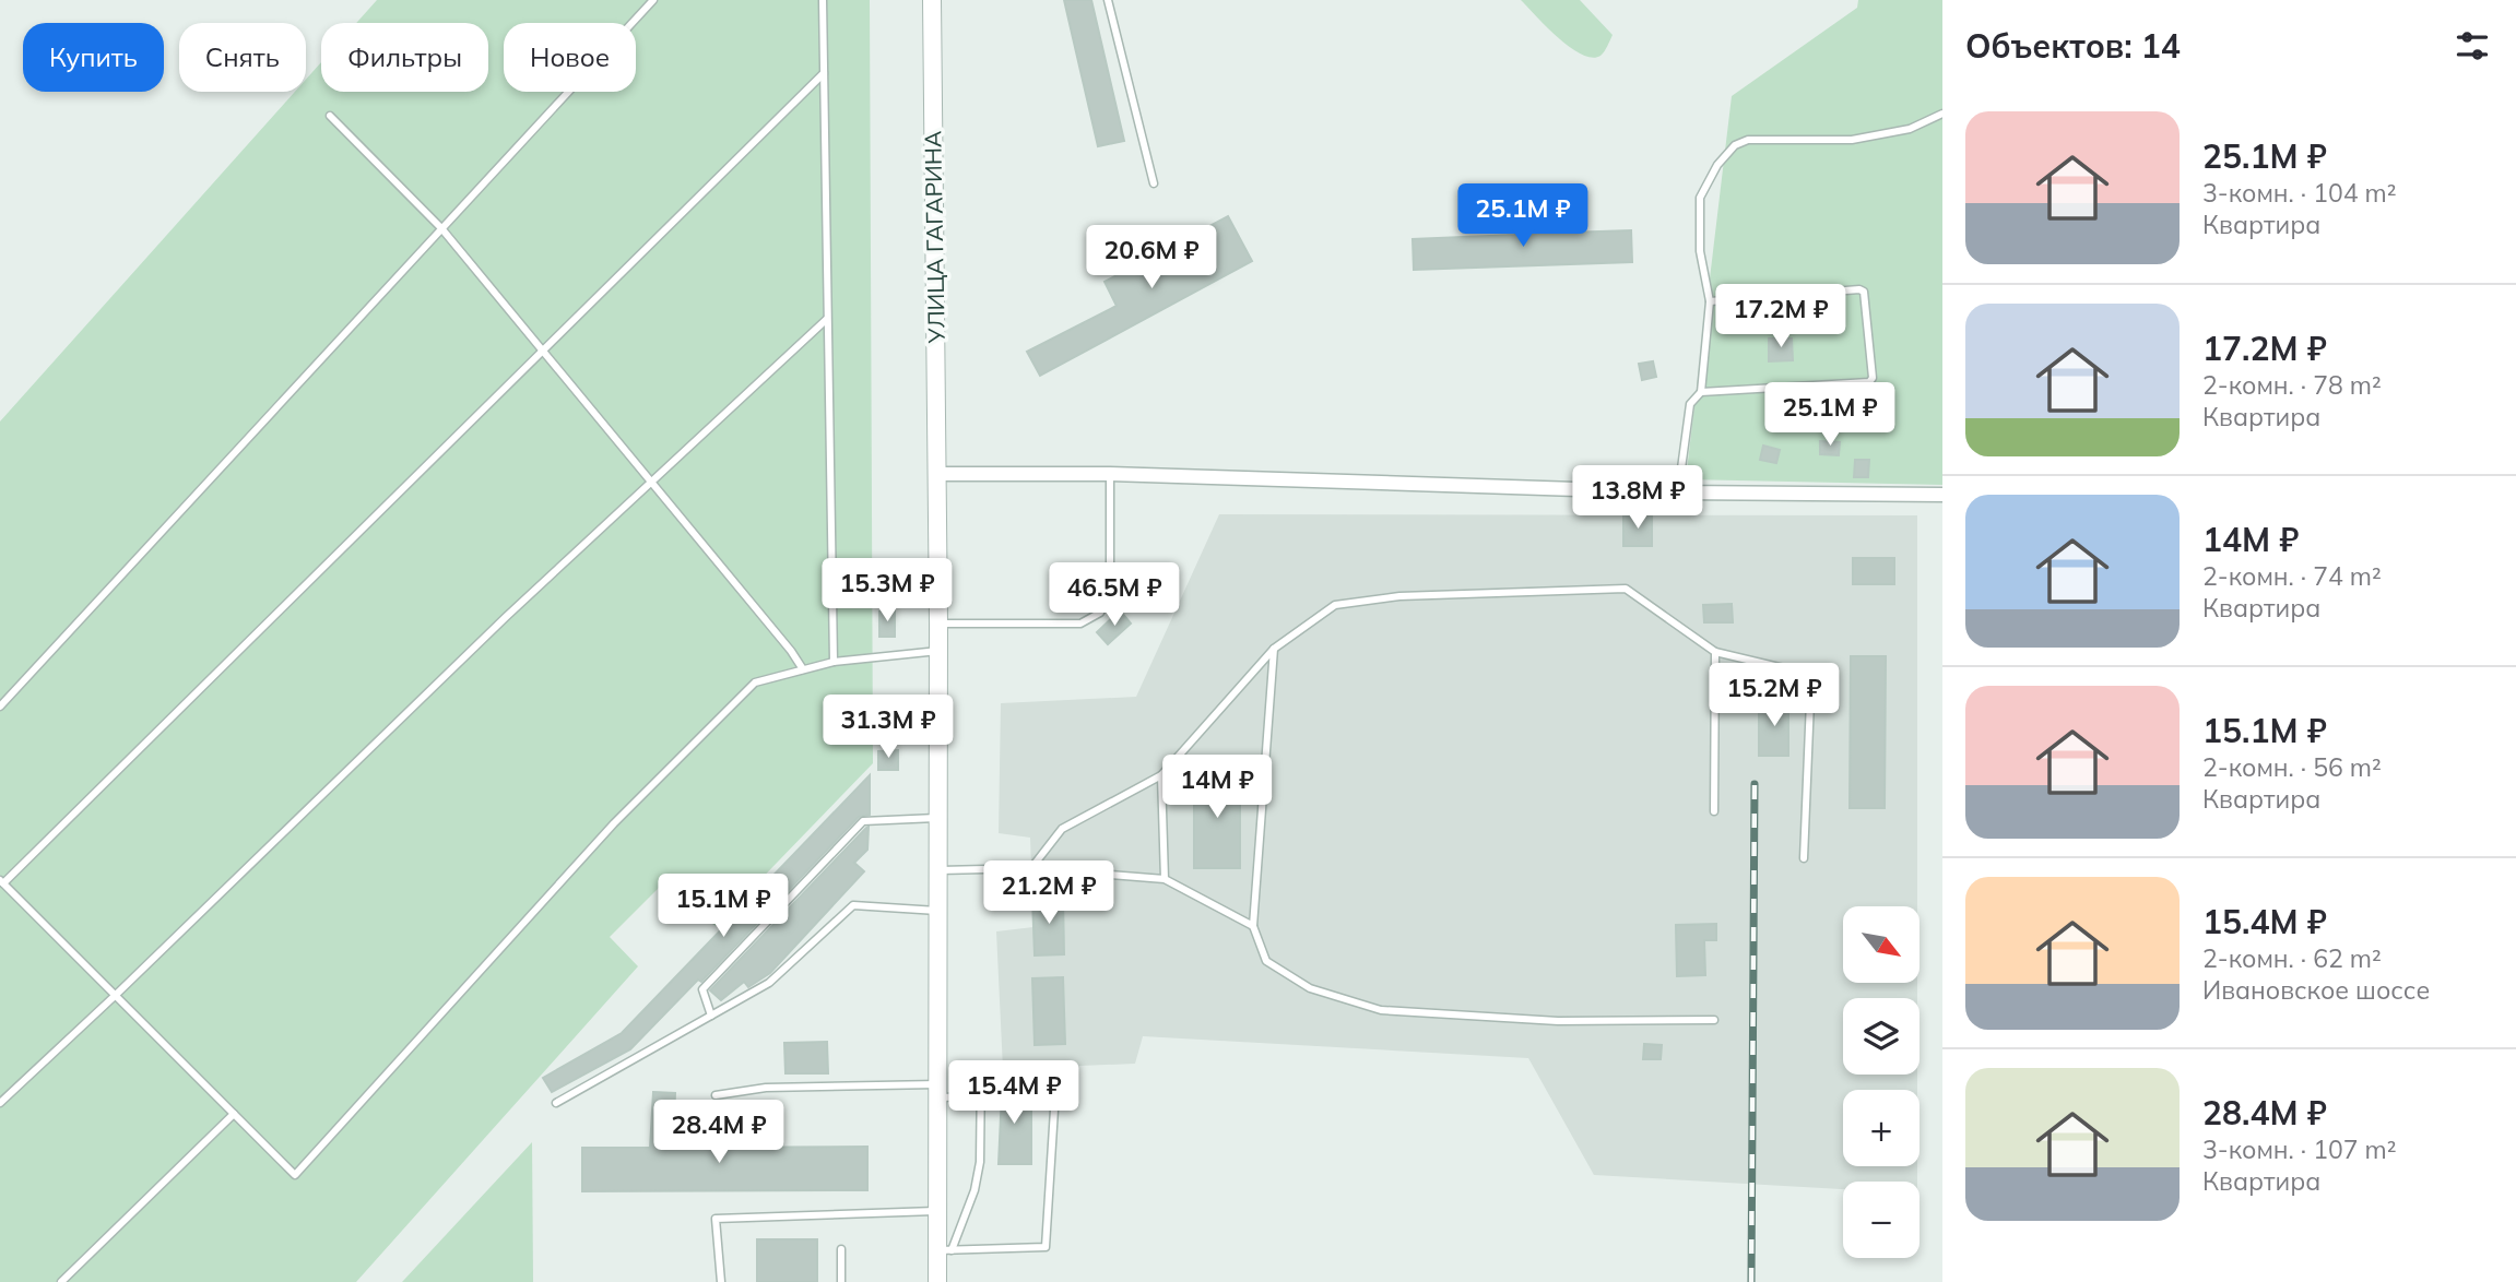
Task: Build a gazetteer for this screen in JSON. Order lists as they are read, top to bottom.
{
  "streets": {
    "street": ["УЛИЦА ГАГАРИНА"]
  },
  "north": "bottom right",
  "page": {
    "heading": "Объектов: 14",
    "chip": [
      "Купить",
      "Снять",
      "Фильтры",
      "Новое"
    ],
    "list": [
      {
        "name": "25.1M ₽",
        "note": "3-комн. · 104 m² · Квартира"
      },
      {
        "name": "17.2M ₽",
        "note": "2-комн. · 78 m² · Квартира"
      },
      {
        "name": "14M ₽",
        "note": "2-комн. · 74 m² · Квартира"
      },
      {
        "name": "15.1M ₽",
        "note": "2-комн. · 56 m² · Квартира"
      },
      {
        "name": "15.4M ₽",
        "note": "2-комн. · 62 m² · Ивановское шоссе"
      },
      {
        "name": "28.4M ₽",
        "note": "3-комн. · 107 m² · Квартира"
      }
    ],
    "price": [
      "25.1M ₽",
      "20.6M ₽",
      "17.2M ₽",
      "25.1M ₽",
      "13.8M ₽",
      "15.3M ₽",
      "46.5M ₽",
      "15.2M ₽",
      "31.3M ₽",
      "14M ₽",
      "21.2M ₽",
      "15.1M ₽",
      "15.4M ₽",
      "28.4M ₽"
    ],
    "map_buttons": ["+", "−"]
  }
}
